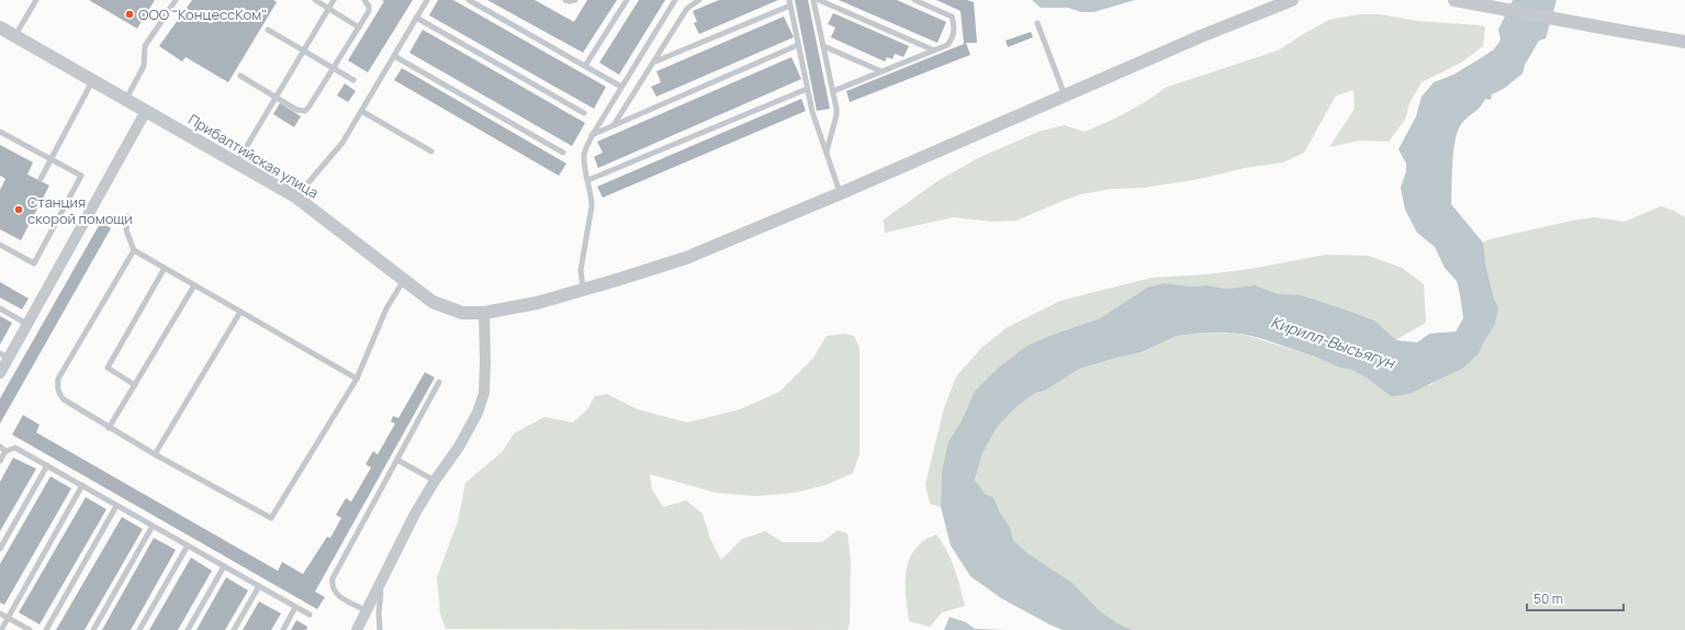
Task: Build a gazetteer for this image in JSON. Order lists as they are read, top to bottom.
{
  "streets": {
    "street": ["Прибалтийская улица"]
  },
  "water": ["Кирилл-Высъягун"],
  "places": ["ООО \"КонцессКом\"", "Станция скорой помощи"],
  "scale_bar": "50 m"
}
